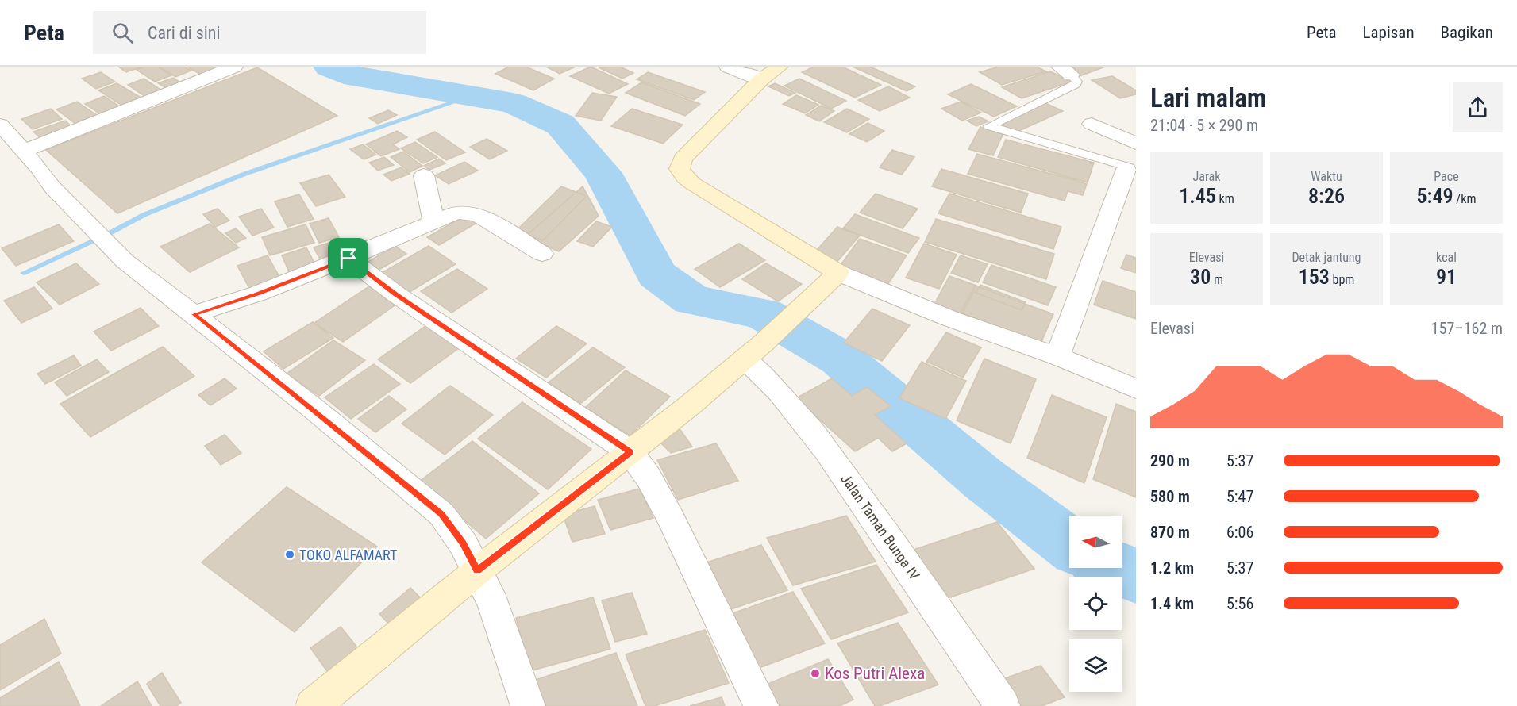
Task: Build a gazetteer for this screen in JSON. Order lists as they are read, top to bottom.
{
  "streets": {
    "street": ["Jalan Taman Bunga IV"]
  },
  "places": ["TOKO ALFAMART", "Kos Putri Alexa"],
  "north": "left",
  "page": {
    "header": "Peta",
    "search": "Cari di sini",
    "nav": ["Peta", "Lapisan", "Bagikan"],
    "heading": ["Lari malam", "21:04 · 5 × 290 m"],
    "stats": [
      ["Jarak", "1.45 km"],
      ["Waktu", "8:26"],
      ["Pace", "5:49 /km"],
      ["Elevasi", "30 m"],
      ["Detak jantung", "153 bpm"],
      ["kcal", "91"]
    ],
    "chart": ["Elevasi", "157–162 m"],
    "list": [
      {
        "name": "290 m",
        "note": "5:37"
      },
      {
        "name": "580 m",
        "note": "5:47"
      },
      {
        "name": "870 m",
        "note": "6:06"
      },
      {
        "name": "1.2 km",
        "note": "5:37"
      },
      {
        "name": "1.4 km",
        "note": "5:56"
      }
    ]
  }
}
